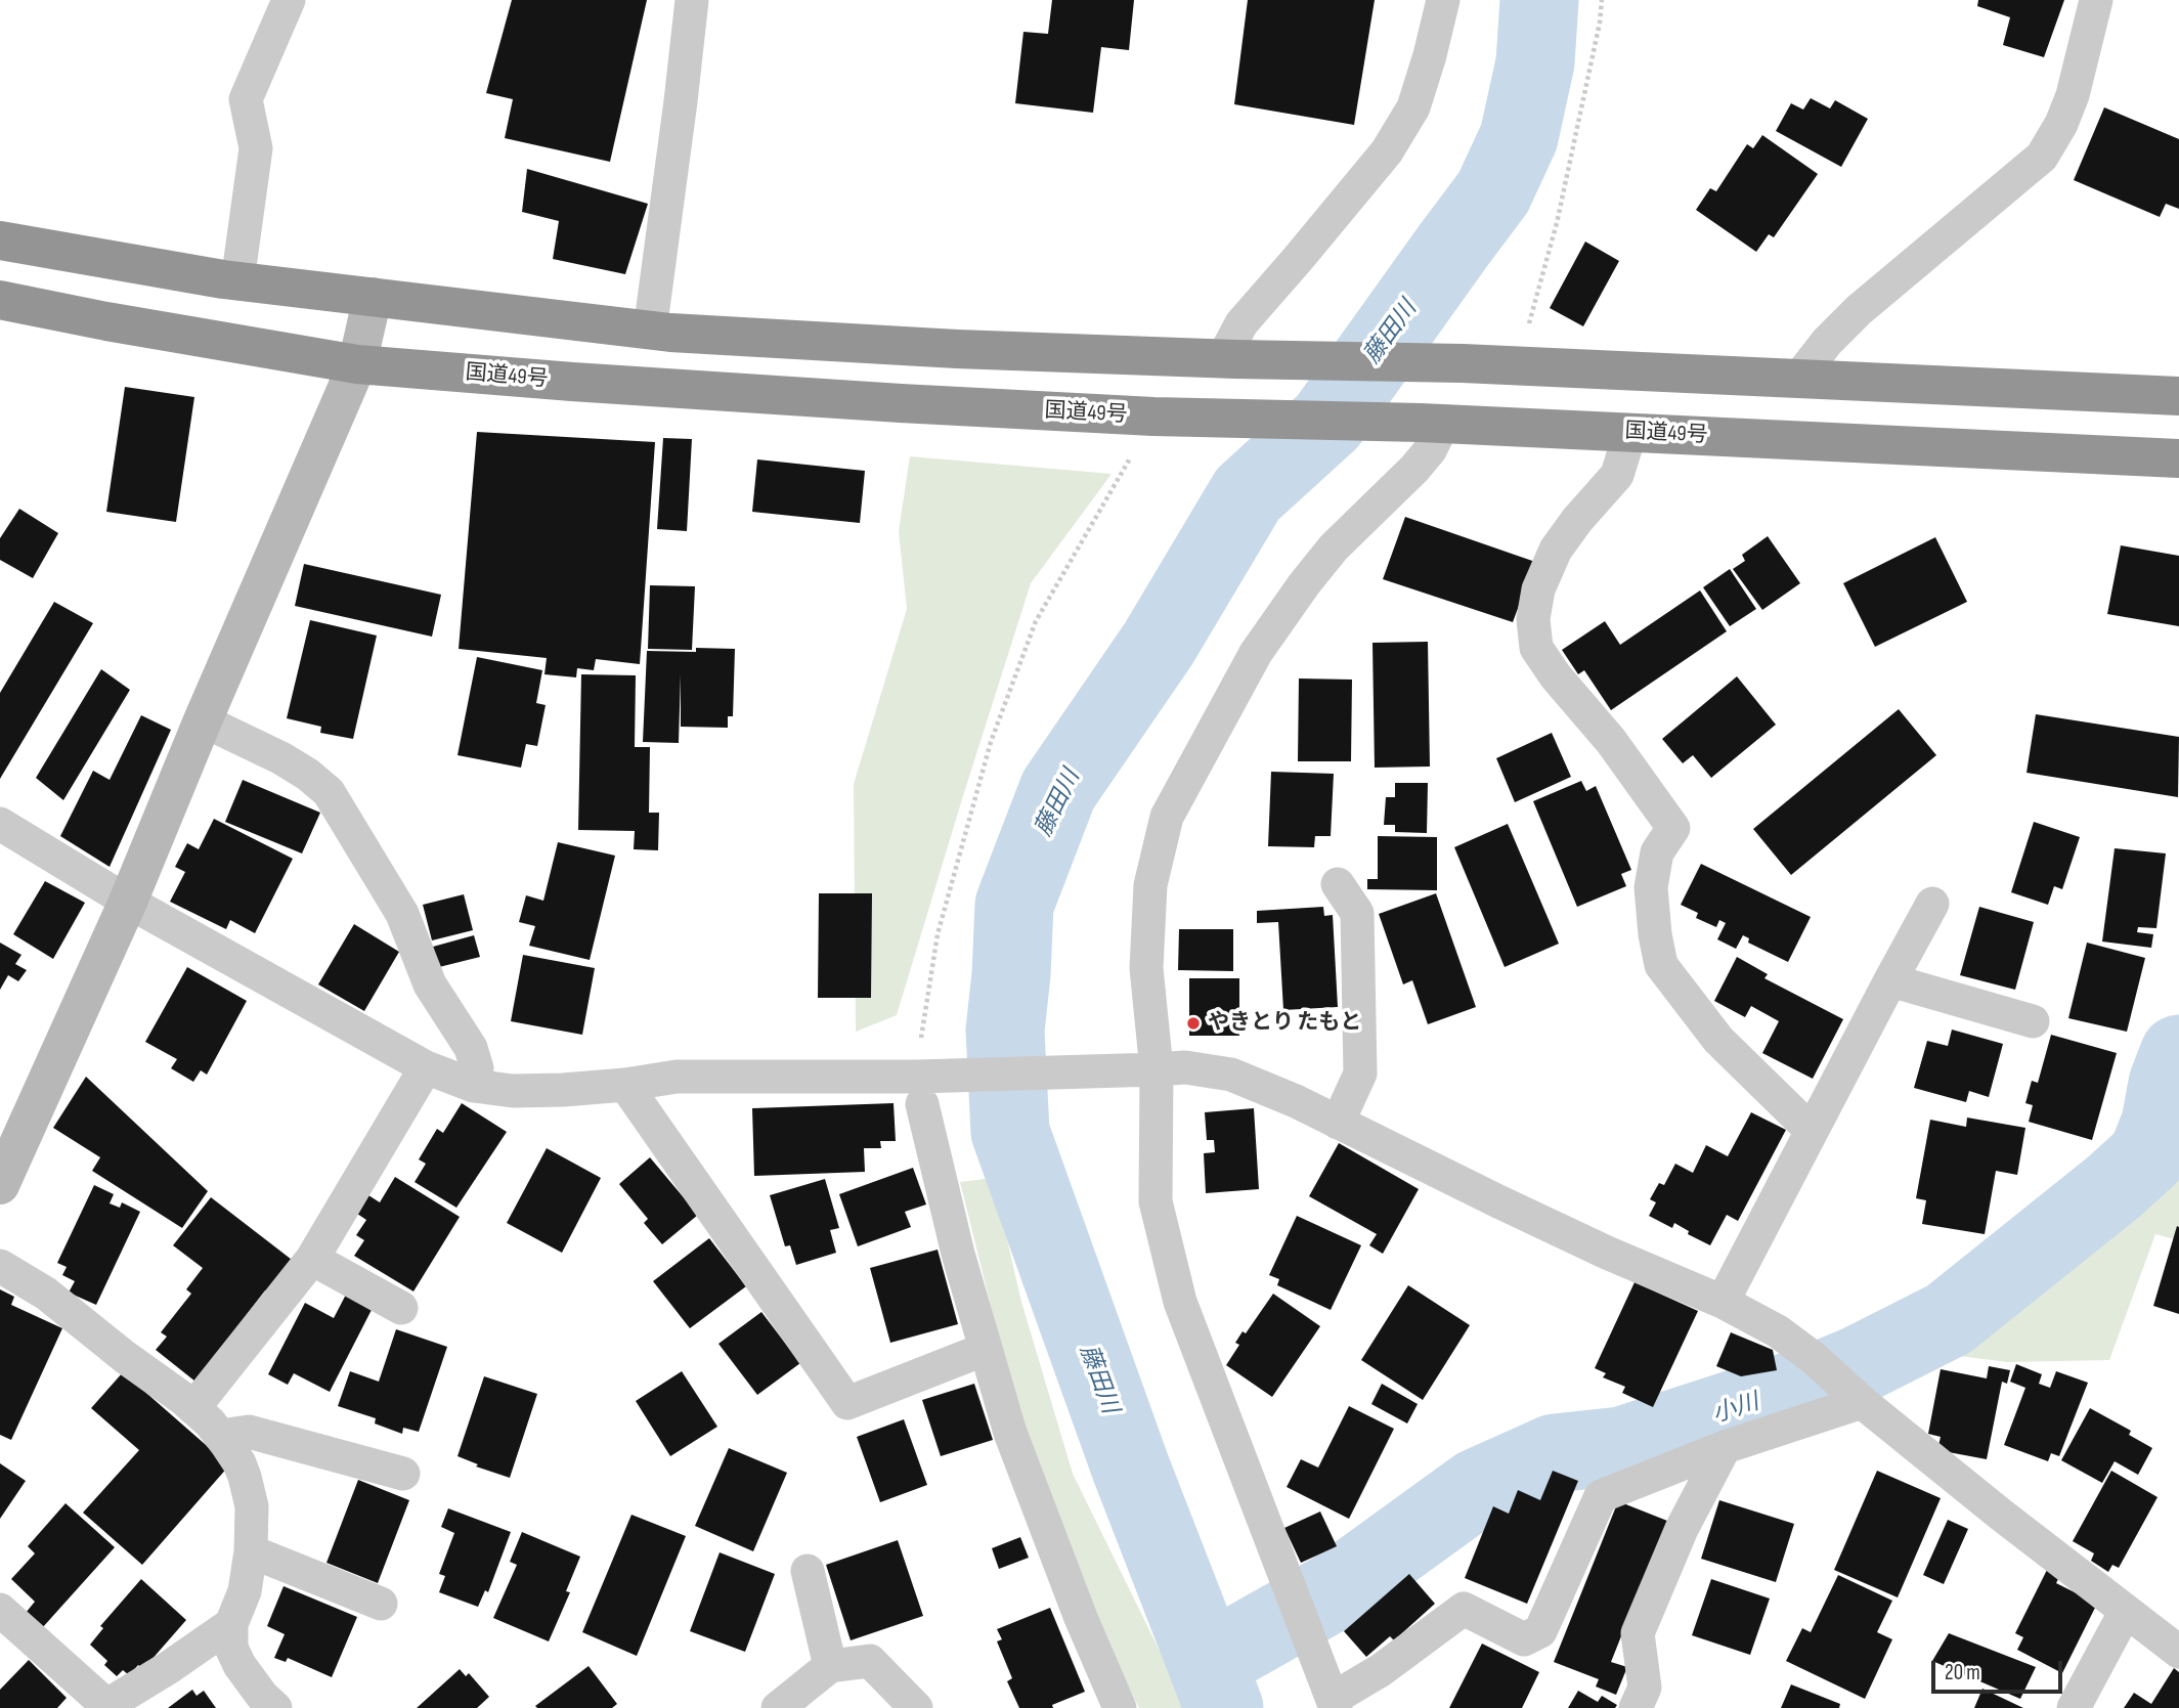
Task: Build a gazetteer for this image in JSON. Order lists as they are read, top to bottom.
{
  "streets": {
    "highway": ["国道49号"]
  },
  "water": ["藤田川", "小川"],
  "places": ["やきとり たもと"],
  "scale_bar": "20 m"
}
